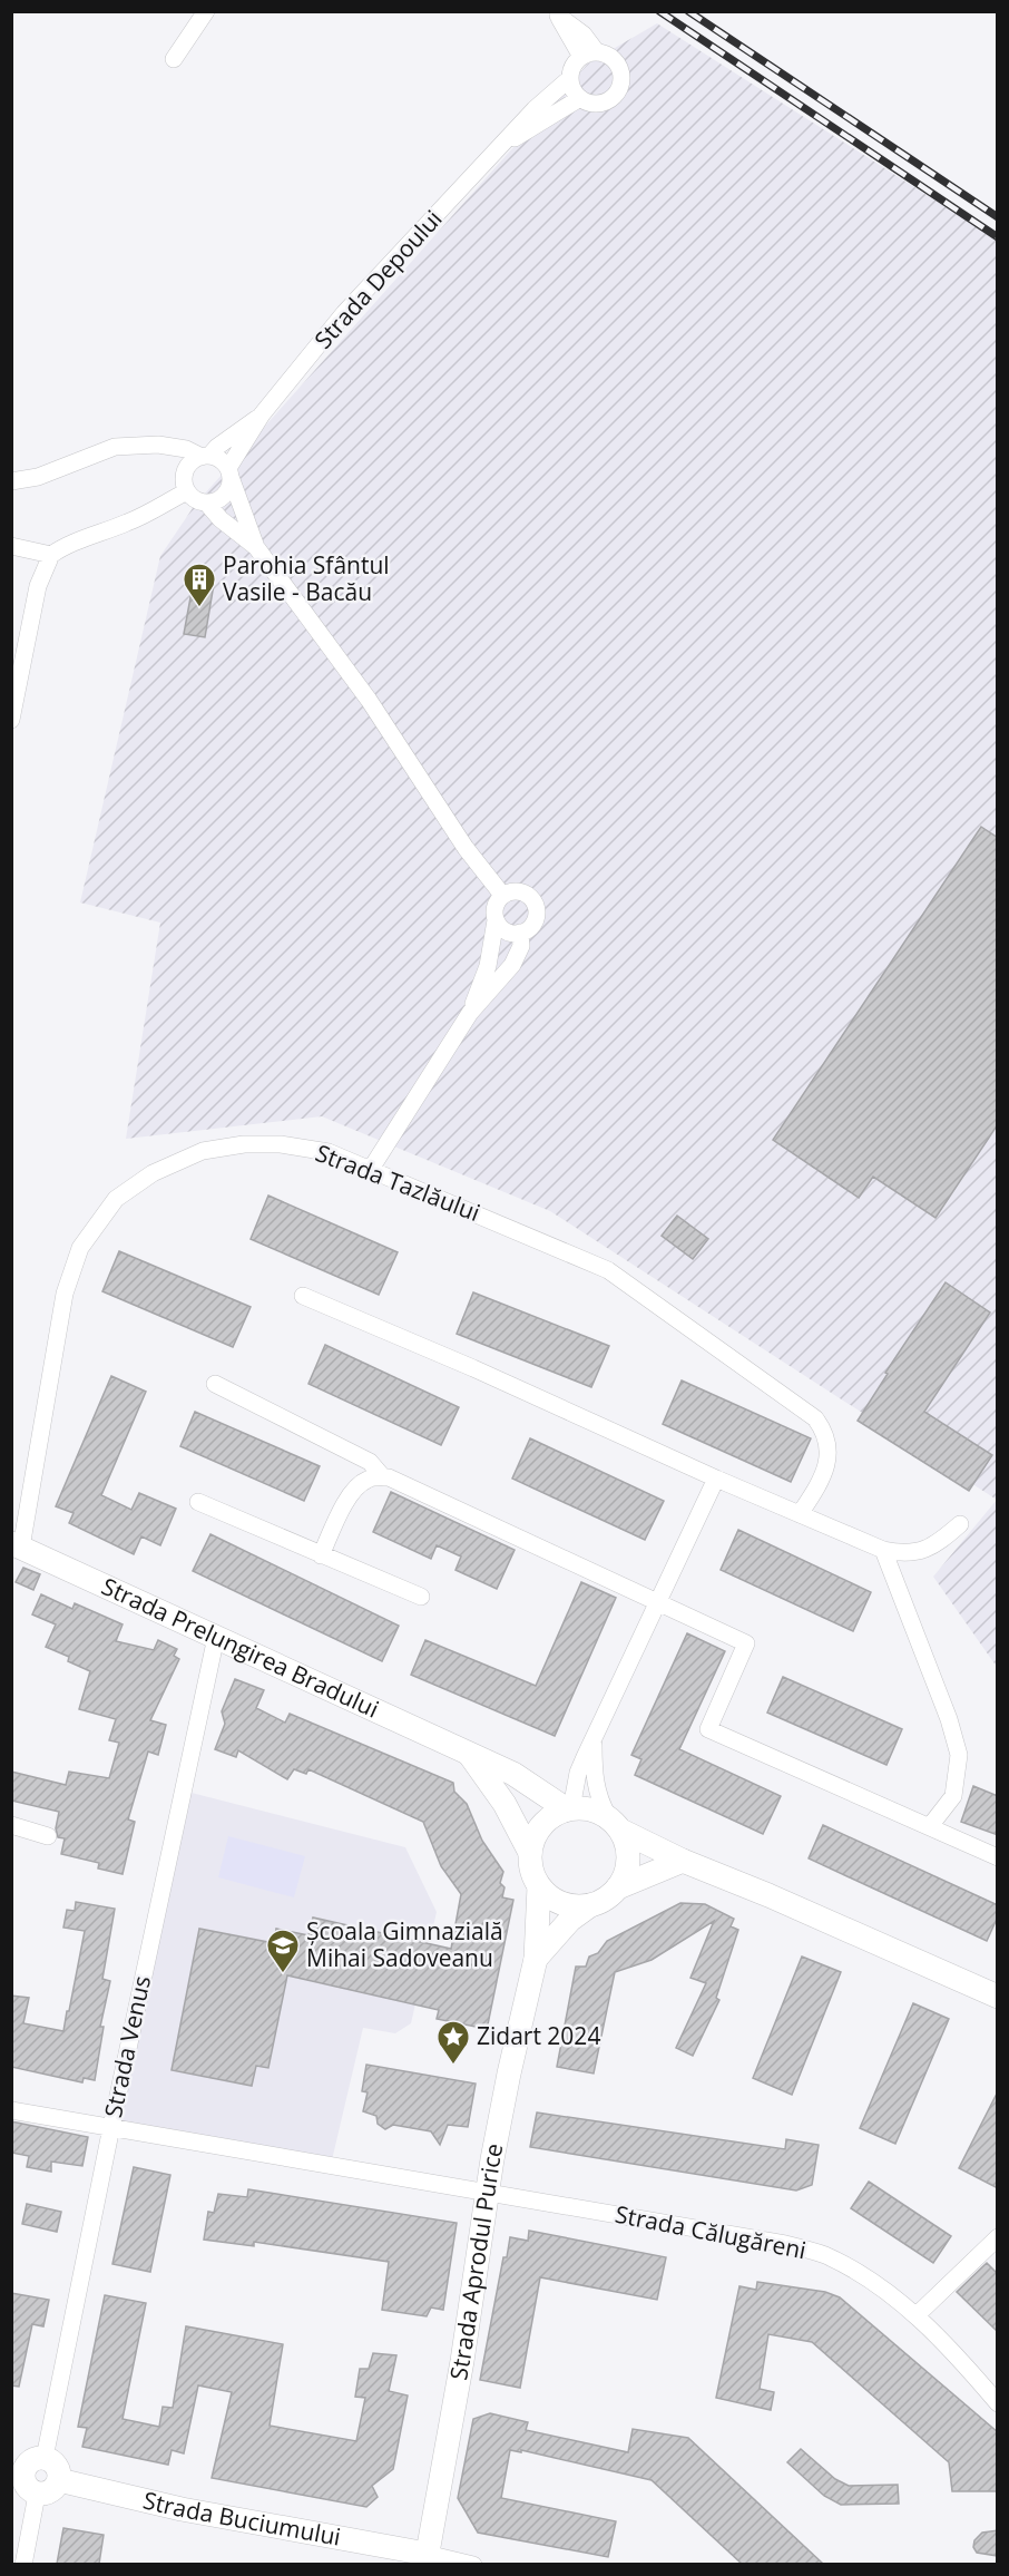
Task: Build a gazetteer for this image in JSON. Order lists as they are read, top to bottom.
{
  "streets": {
    "street": [
      "Strada Depoului",
      "Strada Tazlăului",
      "Strada Prelungirea Bradului",
      "Strada Venus",
      "Strada Călugăreni",
      "Strada Aprodul Purice",
      "Strada Buciumului"
    ]
  },
  "crossings": [
    ["Strada Tazlăului", "Strada Prelungirea Bradului"],
    ["Strada Prelungirea Bradului", "Strada Venus"],
    ["Strada Prelungirea Bradului", "Strada Aprodul Purice"],
    ["Strada Venus", "Strada Călugăreni"],
    ["Strada Venus", "Strada Buciumului"],
    ["Strada Călugăreni", "Strada Aprodul Purice"],
    ["Strada Aprodul Purice", "Strada Buciumului"]
  ],
  "places": {
    "building": ["Parohia Sfântul Vasile - Bacău"],
    "school or university": ["Școala Gimnazială Mihai Sadoveanu"],
    "place": ["Zidart 2024"]
  }
}
